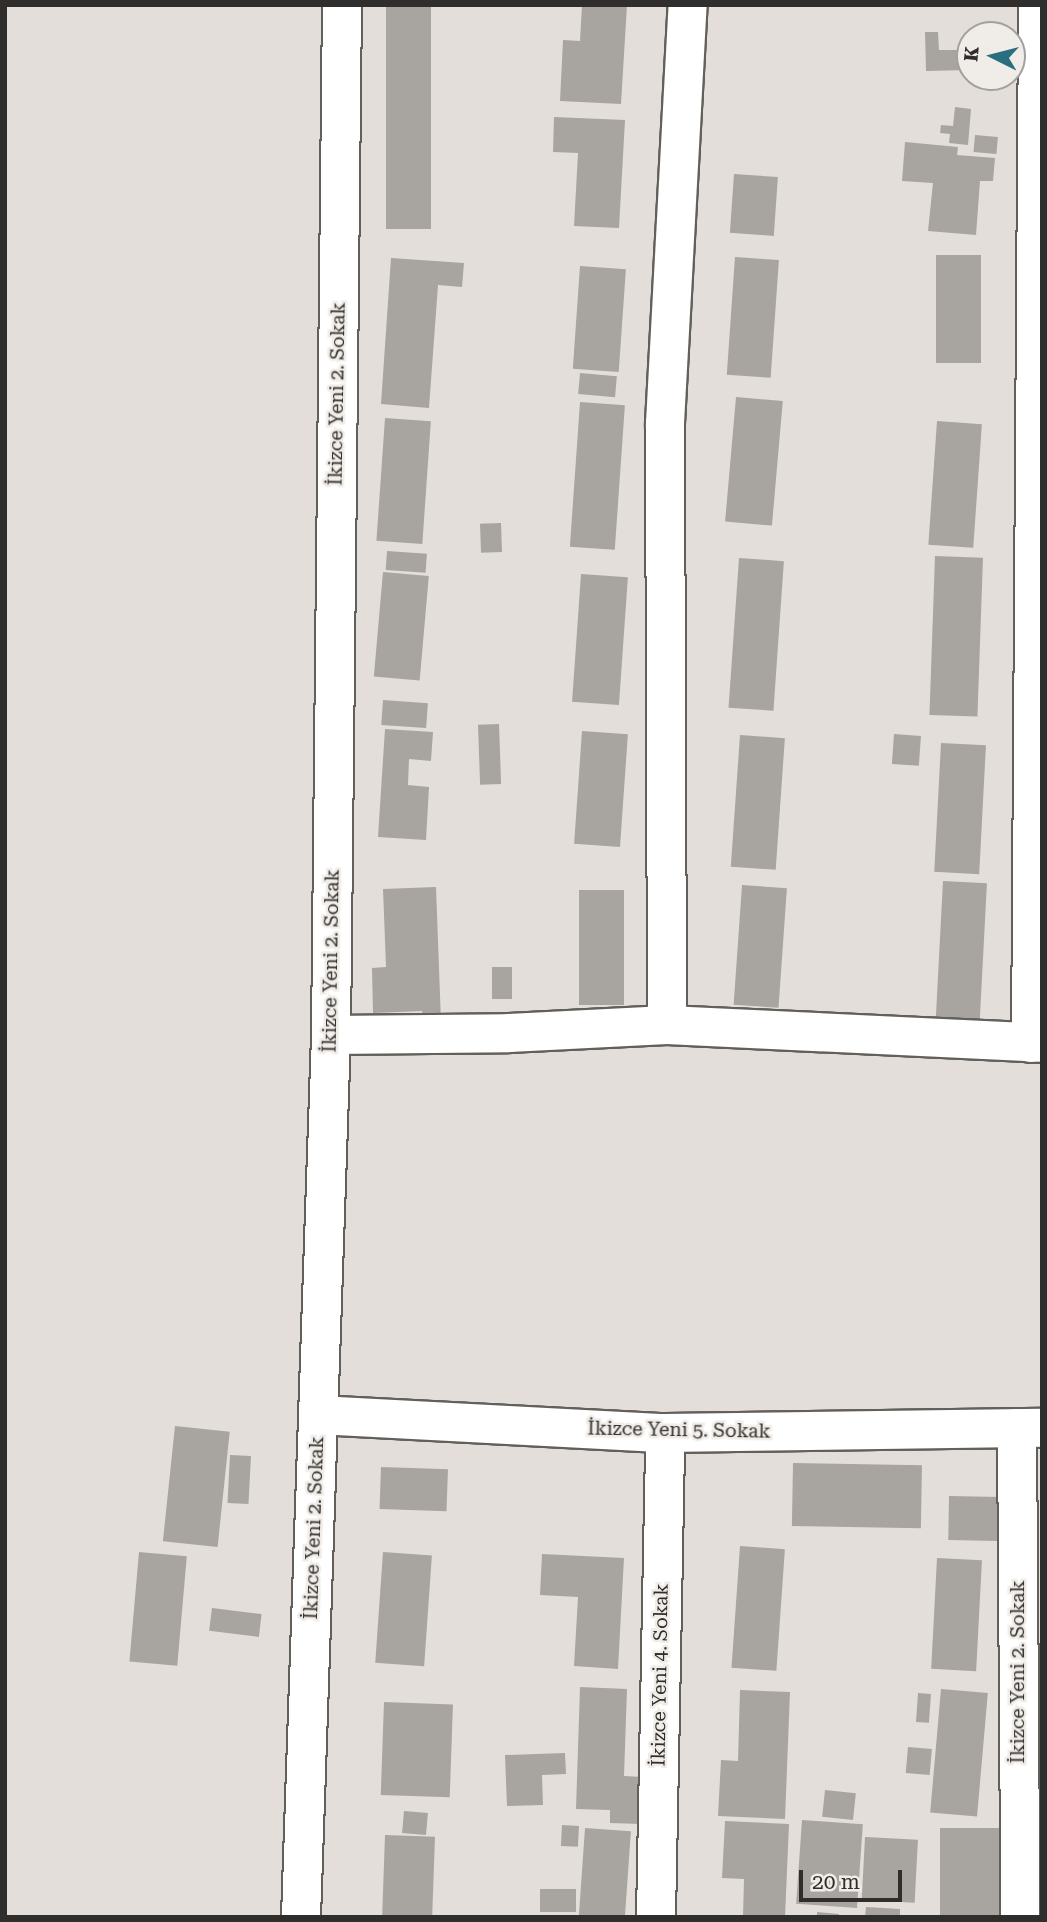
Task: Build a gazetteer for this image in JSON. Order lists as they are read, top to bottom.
{
  "streets": {
    "street": ["İkizce Yeni 2. Sokak", "İkizce Yeni 5. Sokak", "İkizce Yeni 4. Sokak"]
  },
  "crossings": [
    ["İkizce Yeni 2. Sokak", "İkizce Yeni 5. Sokak"],
    ["İkizce Yeni 5. Sokak", "İkizce Yeni 4. Sokak"]
  ],
  "scale_bar": "20 m",
  "north": "left"
}
